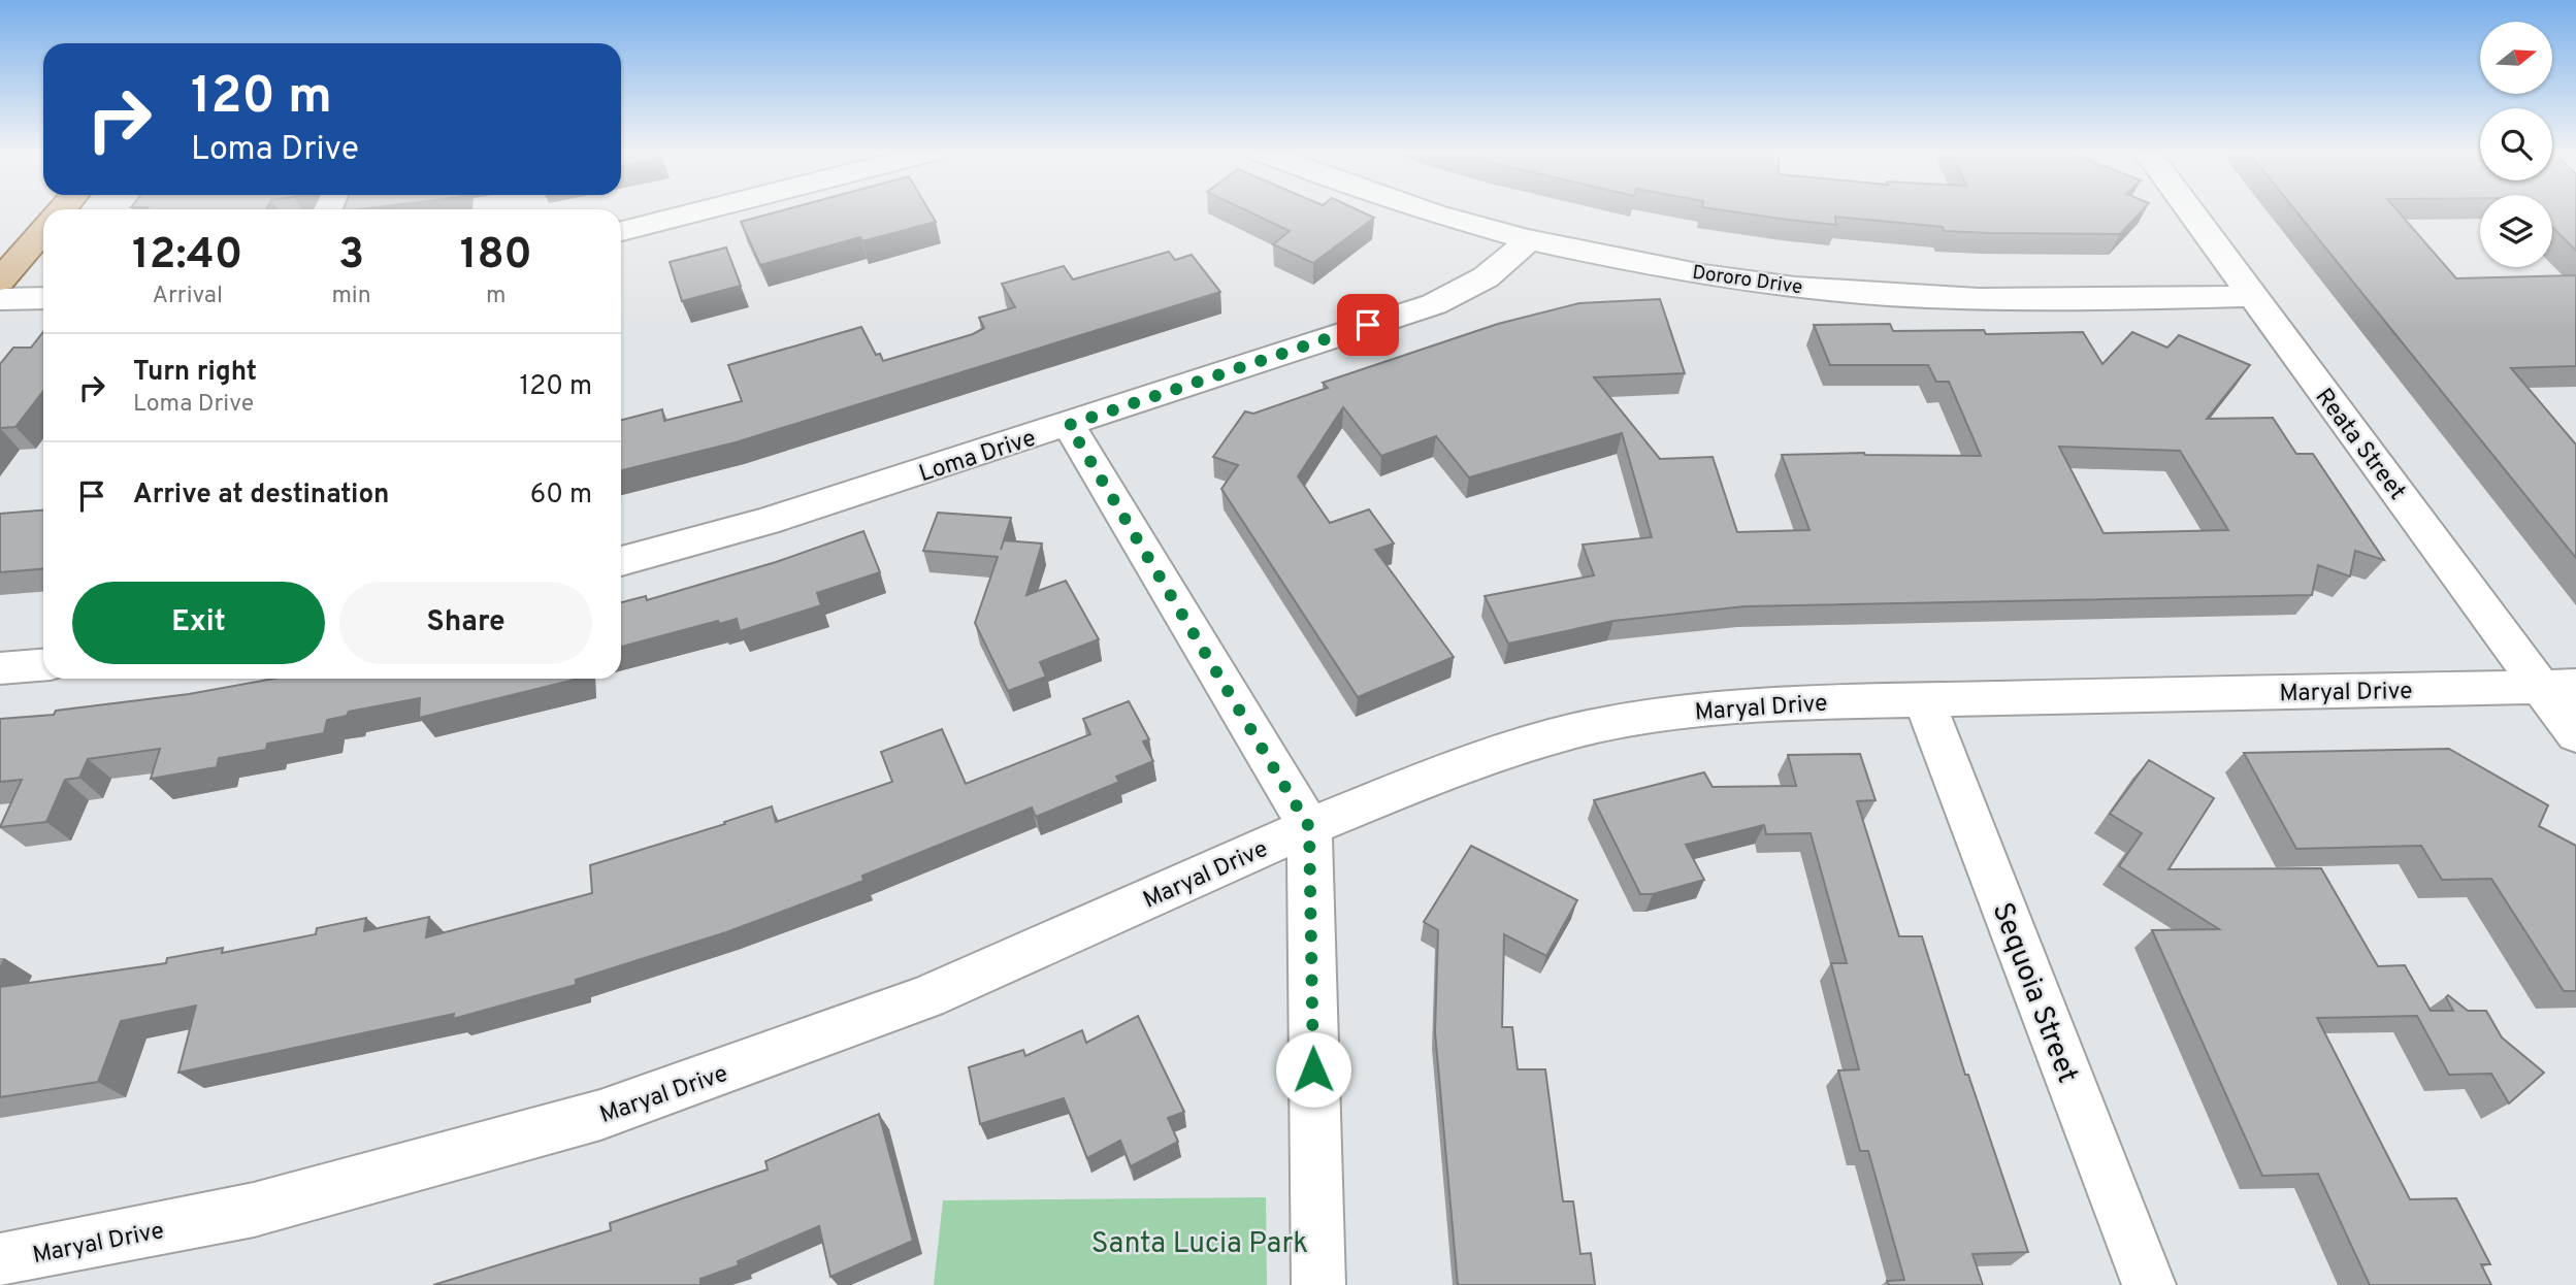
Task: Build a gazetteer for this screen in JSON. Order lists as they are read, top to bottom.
{
  "streets": {
    "street": [
      "Dororo Drive",
      "Reata Street",
      "Loma Drive",
      "Maryal Drive",
      "Sequoia Street"
    ]
  },
  "crossings": [
    ["Dororo Drive", "Reata Street"],
    ["Dororo Drive", "Loma Drive"],
    ["Reata Street", "Maryal Drive"],
    ["Maryal Drive", "Sequoia Street"]
  ],
  "parks": ["Santa Lucia Park"],
  "north": "right",
  "page": {
    "turn": ["120 m", "Loma Drive"],
    "eta": [
      "12:40",
      "Arrival",
      "3",
      "min",
      "180",
      "m"
    ],
    "list": [
      {
        "name": "Turn right",
        "note": "Loma Drive",
        "value": "120 m"
      },
      {
        "name": "Arrive at destination",
        "value": "60 m"
      }
    ],
    "buttons": ["Exit", "Share"]
  }
}
